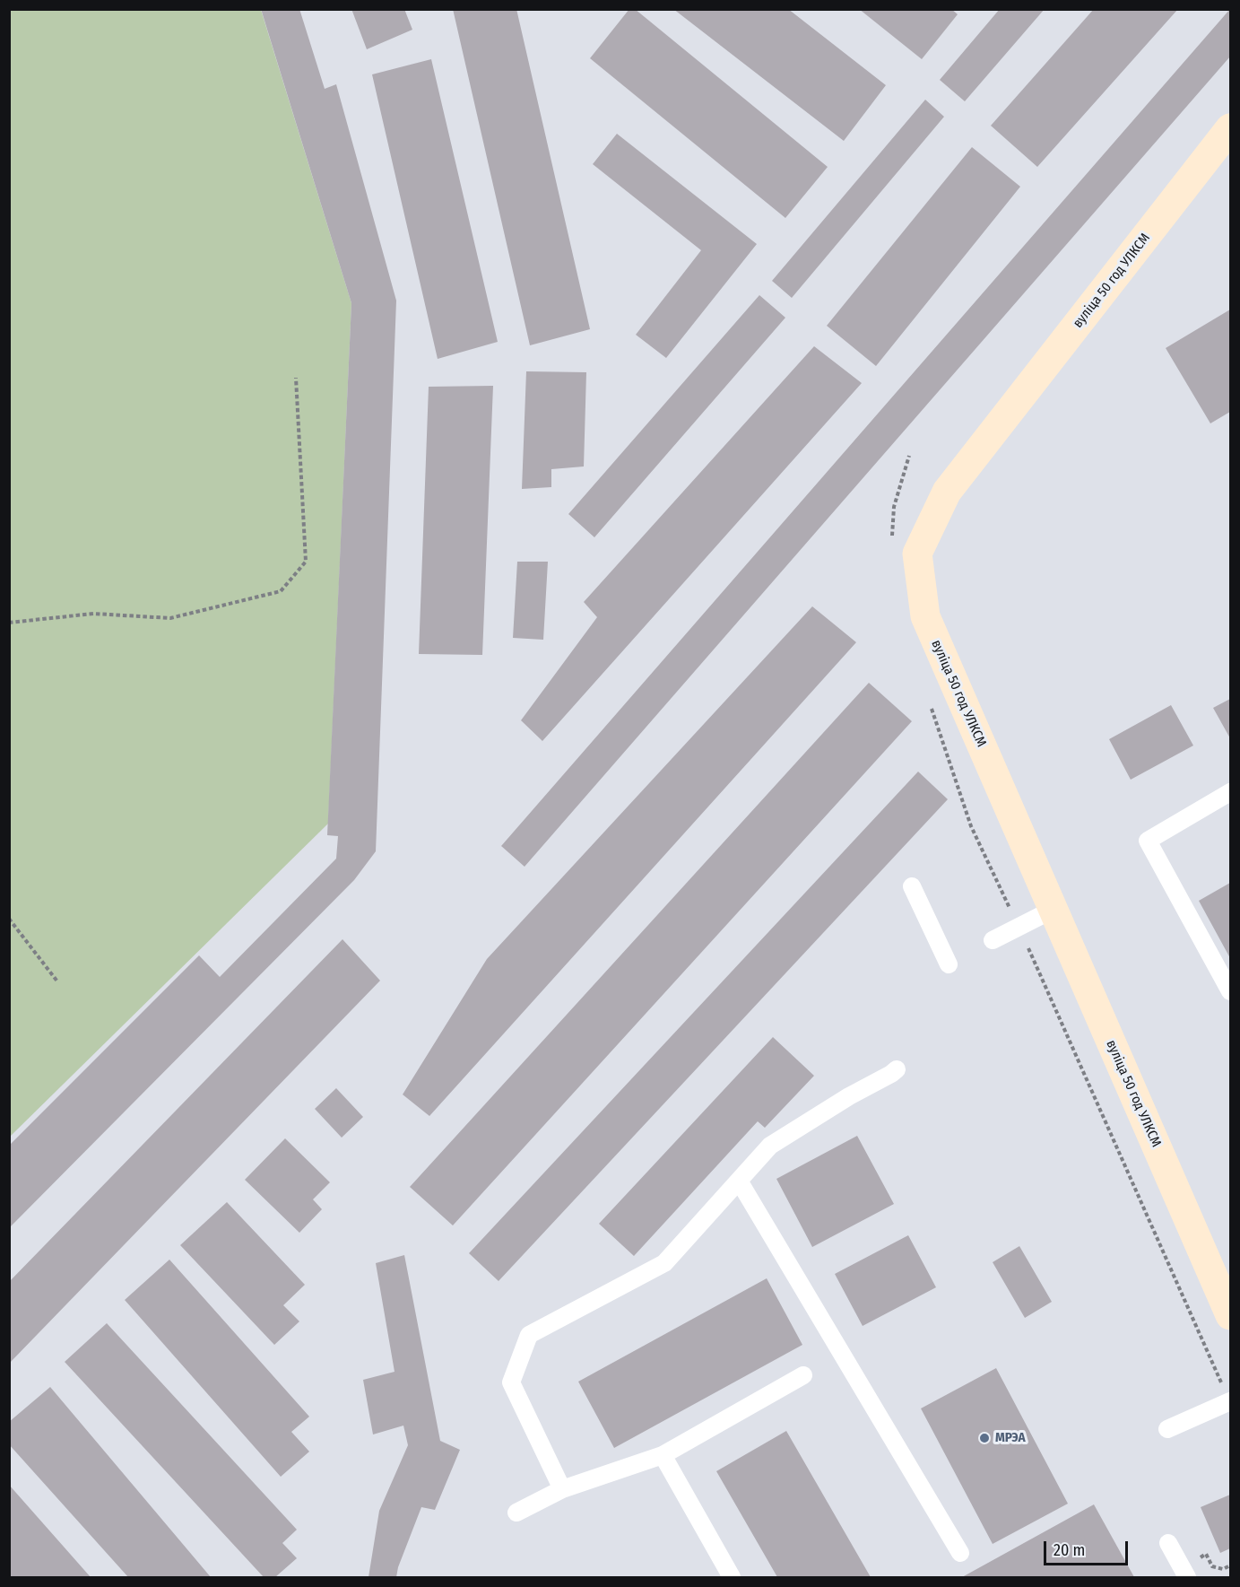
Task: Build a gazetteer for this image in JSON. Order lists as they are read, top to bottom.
{
  "streets": {
    "main road": ["вуліца 50 год УЛКСМ"]
  },
  "places": ["МРЭА"],
  "scale_bar": "20 m"
}
